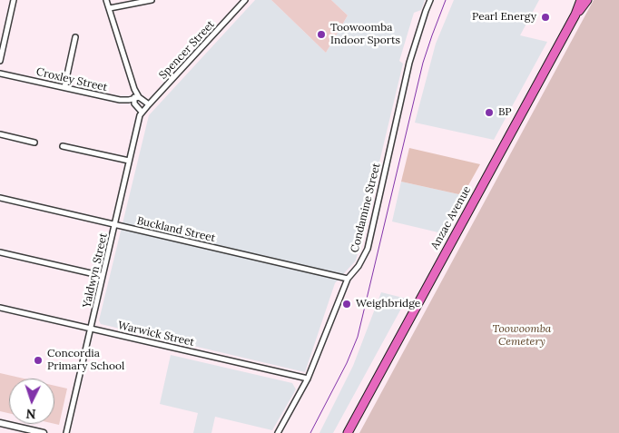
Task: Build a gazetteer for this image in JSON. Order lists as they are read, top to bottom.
{
  "streets": {
    "highway": ["Anzac Avenue"],
    "street": [
      "Spencer Street",
      "Croxley Street",
      "Condamine Street",
      "Buckland Street",
      "Yaldwyn Street",
      "Warwick Street"
    ]
  },
  "crossings": [
    ["Spencer Street", "Yaldwyn Street"],
    ["Condamine Street", "Buckland Street"],
    ["Condamine Street", "Warwick Street"],
    ["Buckland Street", "Yaldwyn Street"],
    ["Yaldwyn Street", "Warwick Street"]
  ],
  "parks": ["Toowoomba Cemetery"],
  "places": [
    "Pearl Energy",
    "Toowoomba Indoor Sports",
    "BP",
    "Weighbridge",
    "Concordia Primary School"
  ],
  "north": "bottom"
}
